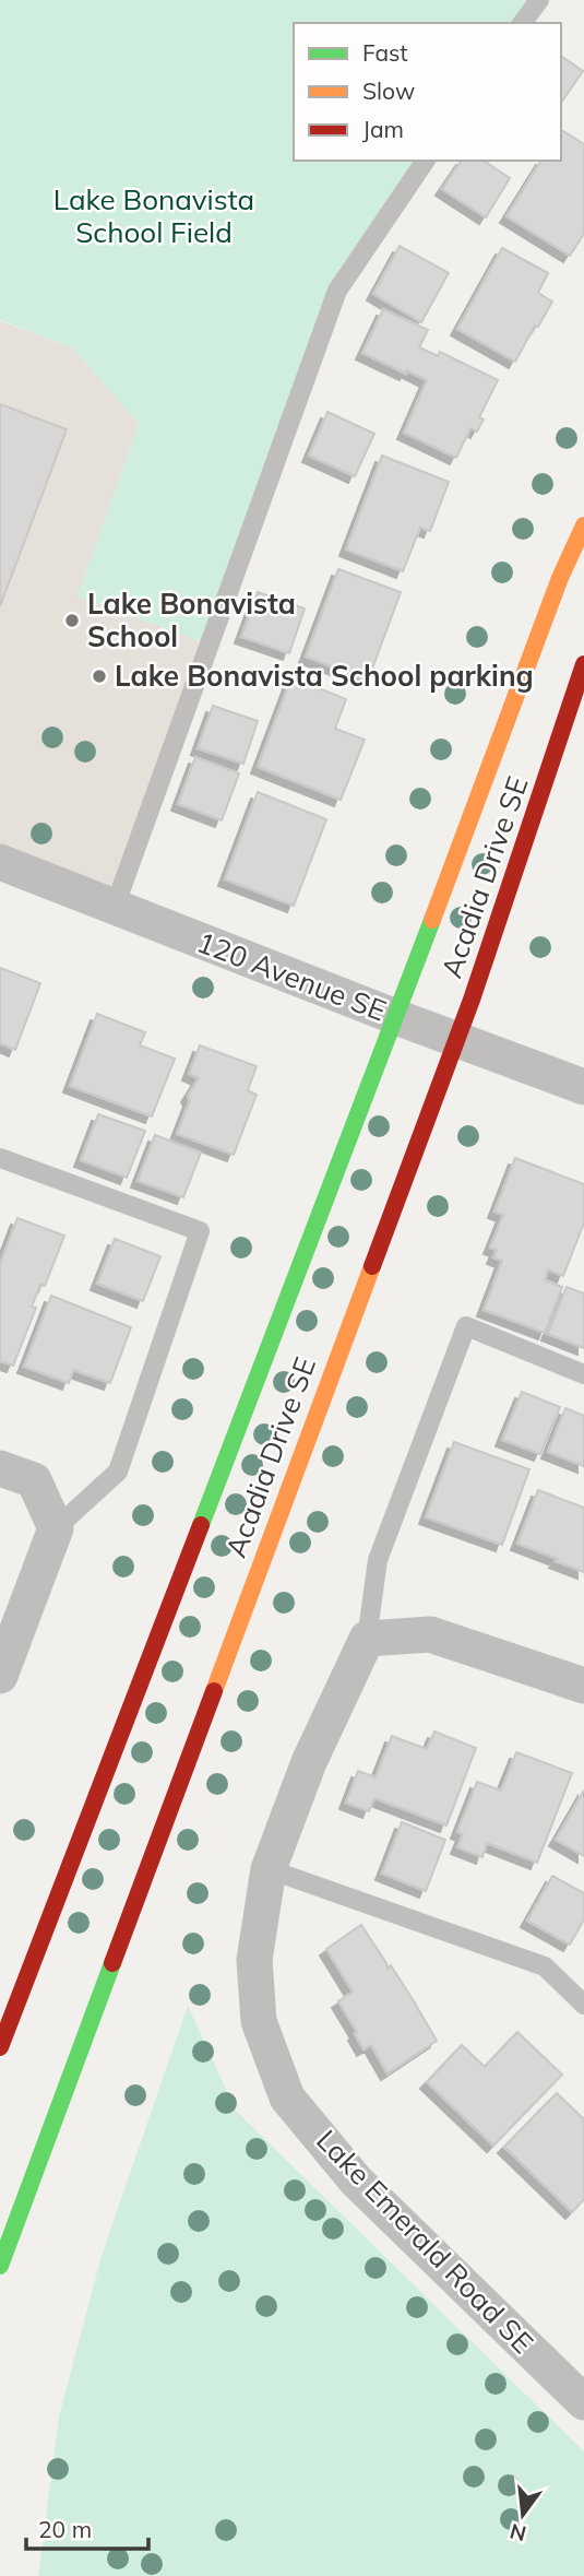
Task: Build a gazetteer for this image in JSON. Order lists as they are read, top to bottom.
{
  "streets": {
    "street": ["Acadia Drive SE", "120 Avenue SE", "Lake Emerald Road SE"]
  },
  "crossings": [
    ["Acadia Drive SE", "120 Avenue SE"]
  ],
  "parks": ["Lake Bonavista School Field"],
  "places": ["Lake Bonavista School", "Lake Bonavista School parking"],
  "legend": ["Fast", "Slow", "Jam"],
  "scale_bar": "20 m",
  "north": "bottom"
}
